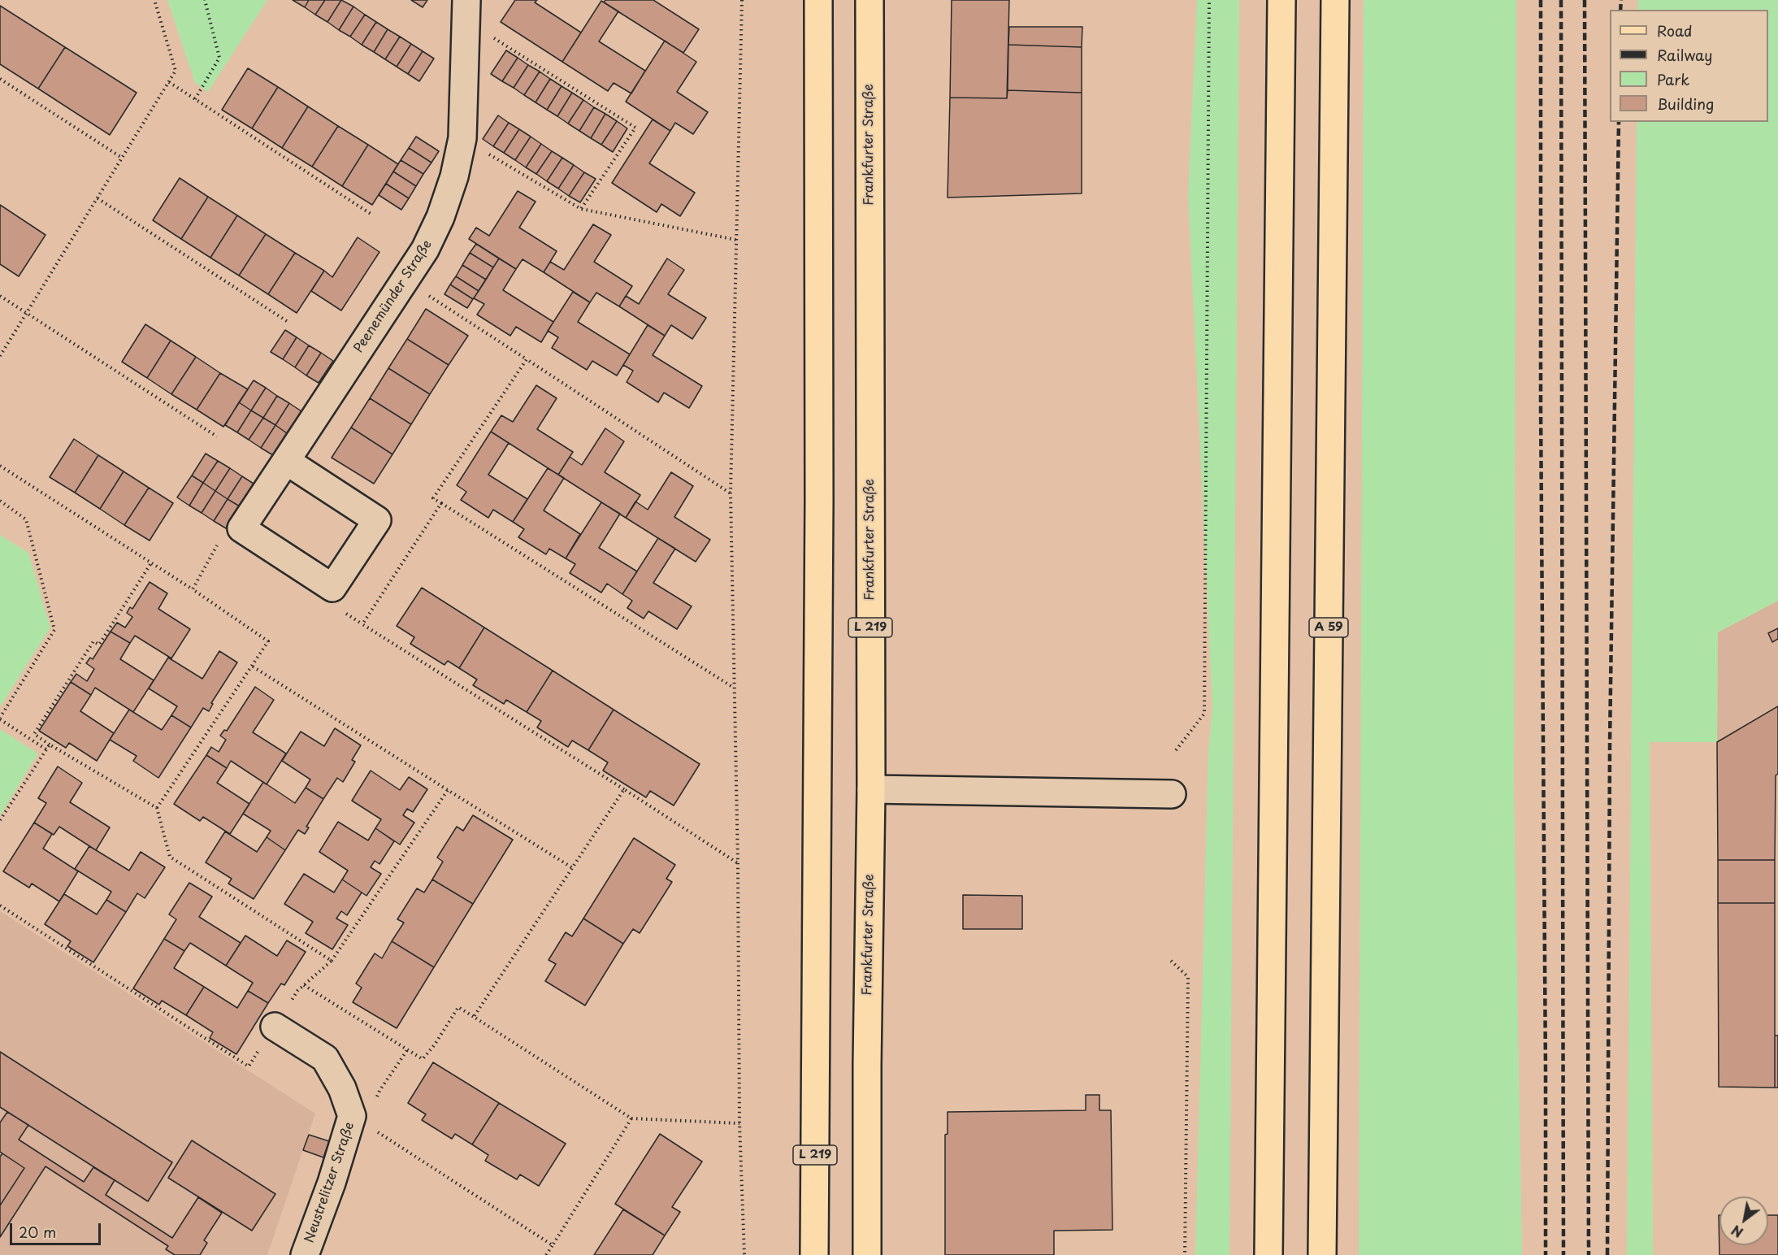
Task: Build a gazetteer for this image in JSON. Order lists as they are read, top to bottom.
{
  "streets": {
    "main road": ["Frankfurter Straße", "L 219", "A 59"],
    "street": ["Peenemünder Straße", "Neustrelitzer Straße"]
  },
  "legend": [
    "Road",
    "Railway",
    "Park",
    "Building"
  ],
  "scale_bar": "20 m",
  "north": "bottom left"
}
